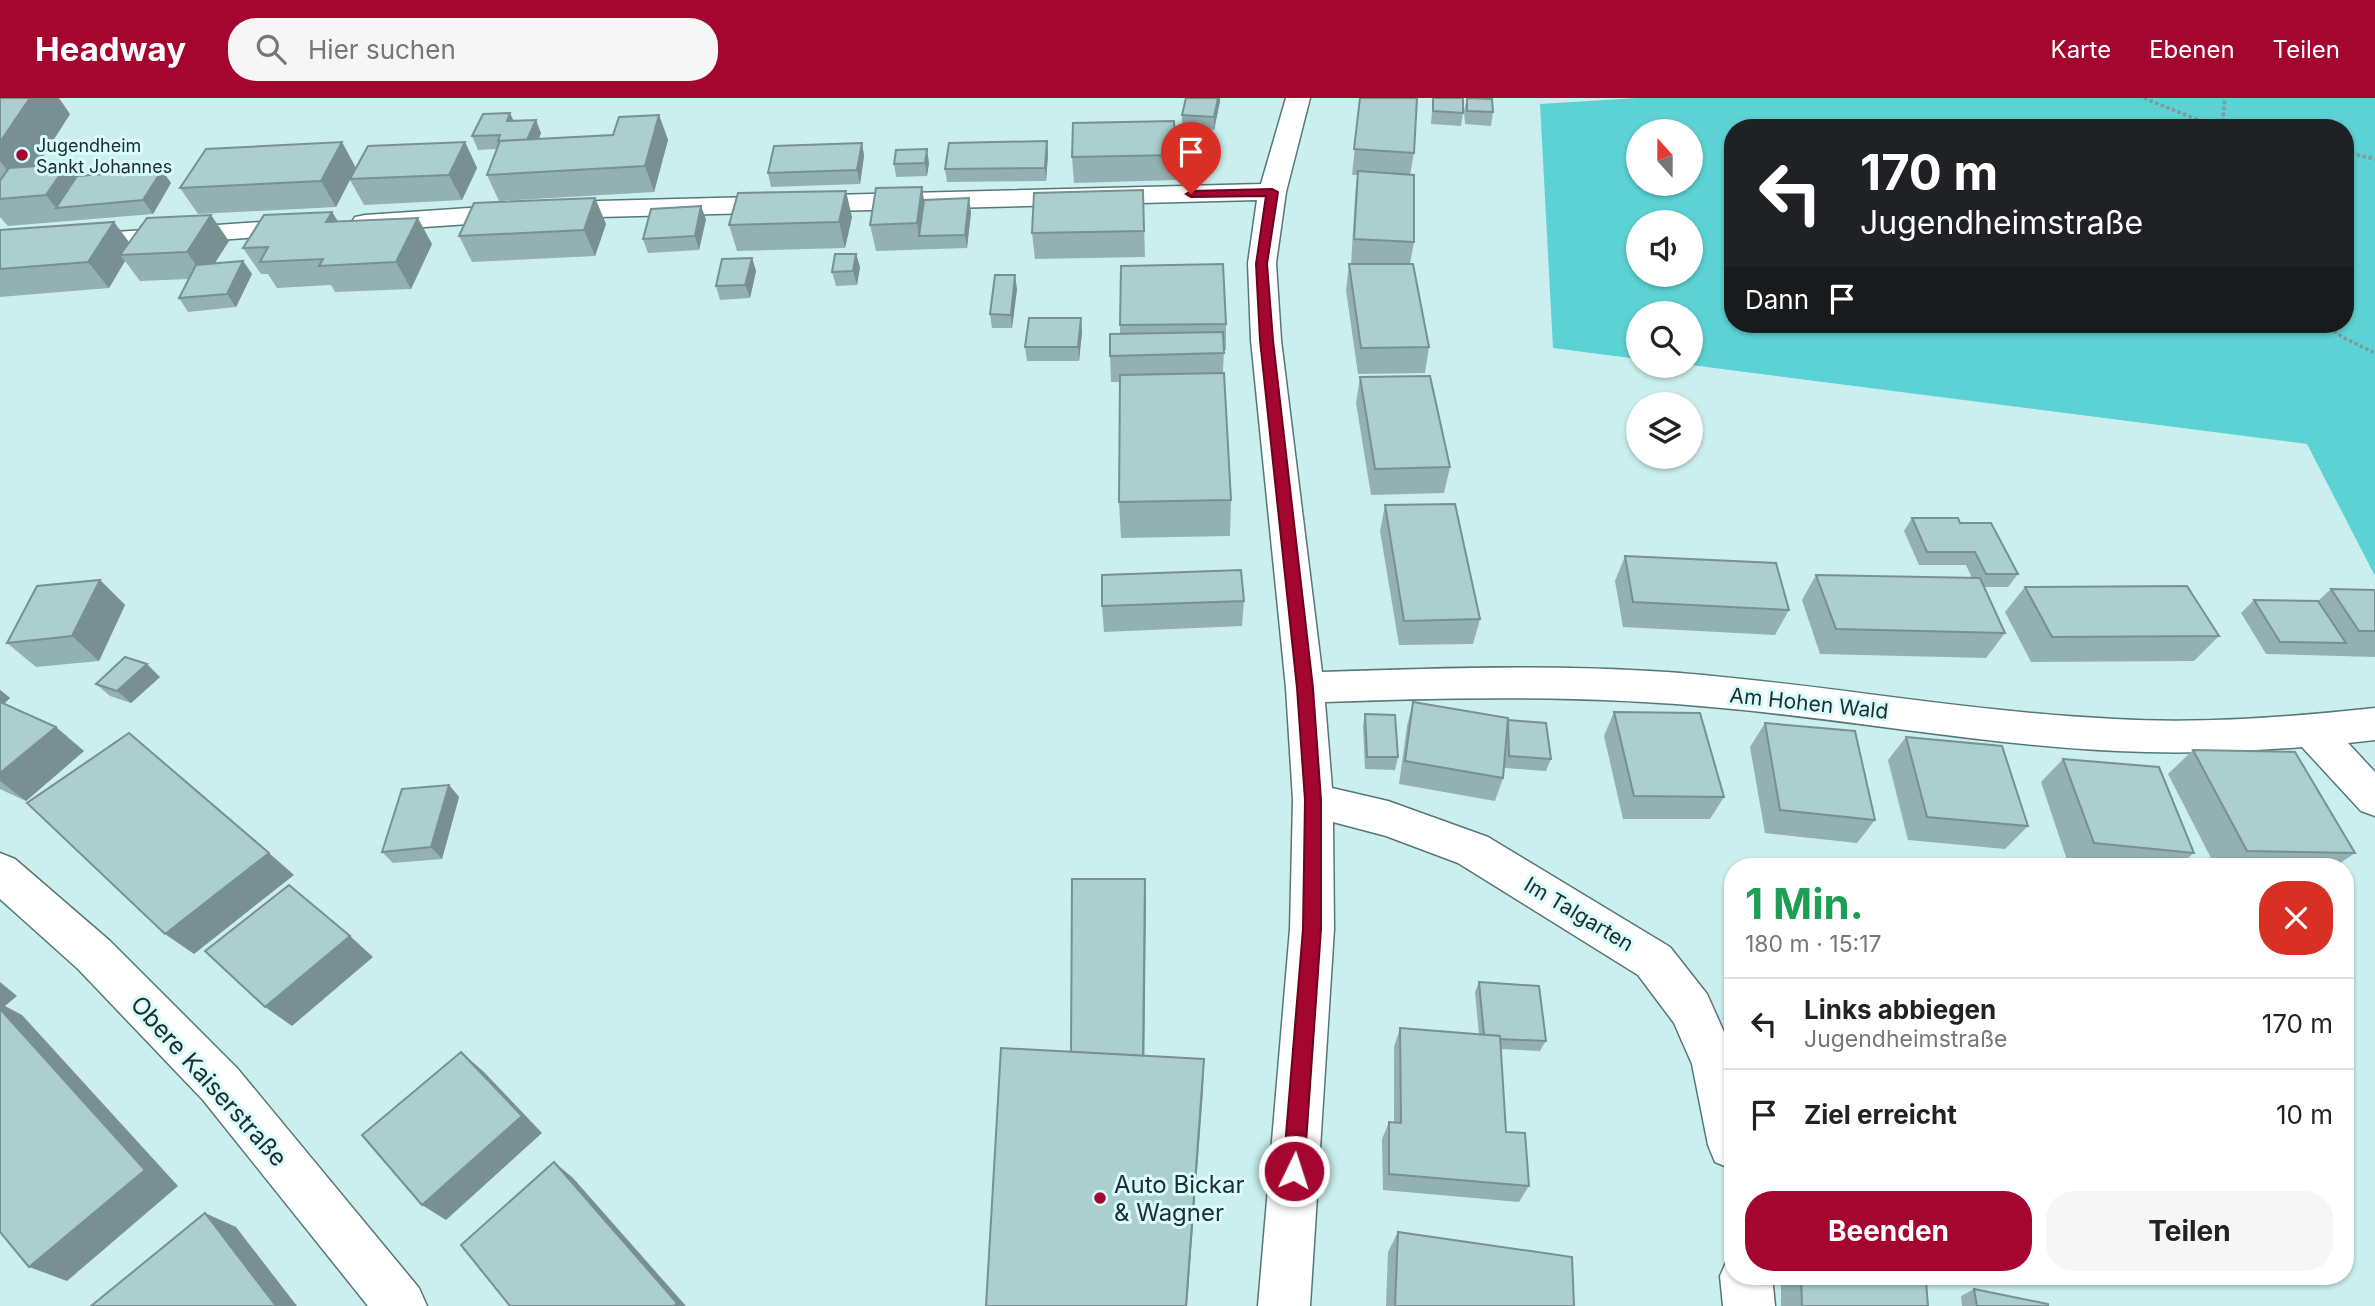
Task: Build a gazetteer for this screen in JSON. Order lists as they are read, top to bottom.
{
  "streets": {
    "street": ["Am Hohen Wald", "Im Talgarten", "Obere Kaiserstraße"]
  },
  "places": ["Jugendheim Sankt Johannes", "Auto Bickar & Wagner"],
  "north": "top",
  "page": {
    "header": "Headway",
    "search": "Hier suchen",
    "nav": ["Karte", "Ebenen", "Teilen"],
    "turn": ["170 m", "Jugendheimstraße"],
    "then": "Dann",
    "heading": ["1 Min.", "180 m · 15:17"],
    "list": [
      {
        "name": "Links abbiegen",
        "note": "Jugendheimstraße",
        "value": "170 m"
      },
      {
        "name": "Ziel erreicht",
        "value": "10 m"
      }
    ],
    "buttons": ["Beenden", "Teilen"]
  }
}
